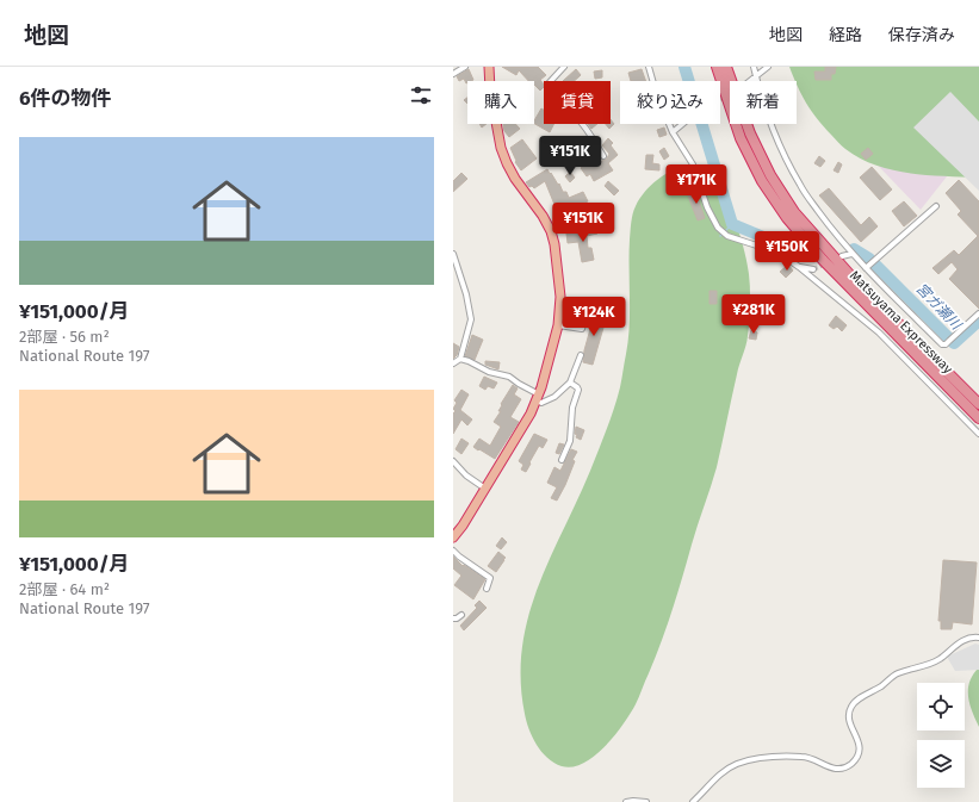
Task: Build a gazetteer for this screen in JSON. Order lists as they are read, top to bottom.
{
  "streets": {
    "highway": ["Matsuyama Expressway"]
  },
  "water": ["宮ガ瀬川"],
  "page": {
    "header": "地図",
    "nav": ["地図", "経路", "保存済み"],
    "heading": "6件の物件",
    "chip": [
      "購入",
      "賃貸",
      "絞り込み",
      "新着"
    ],
    "list": [
      {
        "name": "¥151,000/月",
        "note": "2部屋 · 56 m² · National Route 197"
      },
      {
        "name": "¥151,000/月",
        "note": "2部屋 · 64 m² · National Route 197"
      }
    ],
    "price": [
      "¥151K",
      "¥171K",
      "¥151K",
      "¥150K",
      "¥281K",
      "¥124K"
    ]
  }
}
